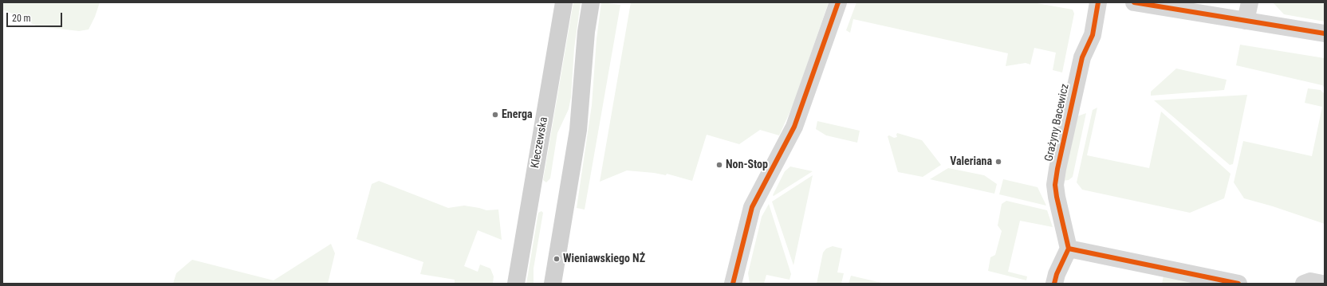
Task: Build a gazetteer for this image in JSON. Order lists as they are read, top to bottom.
{
  "streets": {
    "main road": ["Kleczewska"],
    "street": ["Grażyny Bacewicz"]
  },
  "places": [
    "Energa",
    "Valeriana",
    "Non-Stop",
    "Wieniawskiego NŻ"
  ],
  "scale_bar": "20 m"
}
